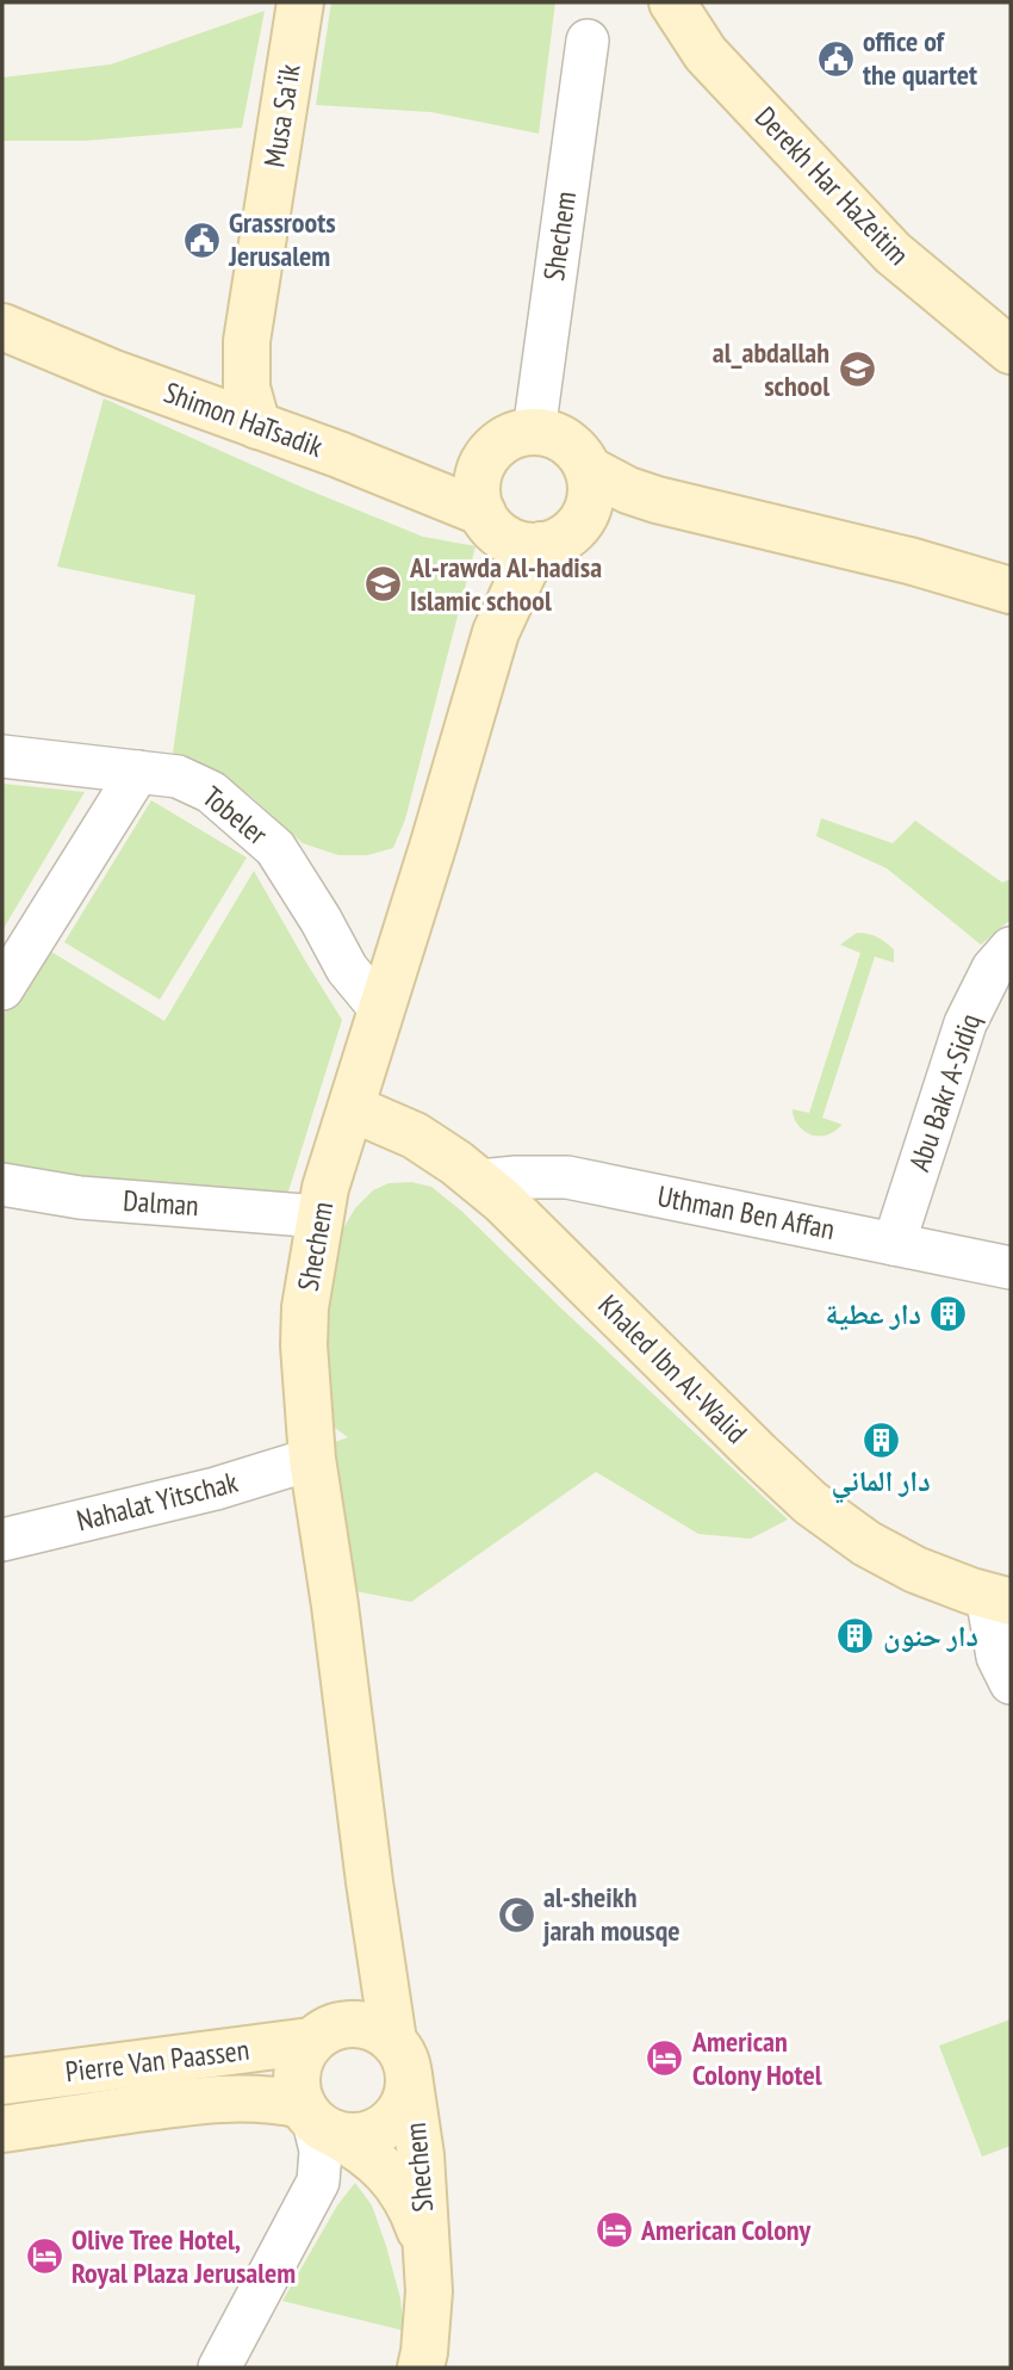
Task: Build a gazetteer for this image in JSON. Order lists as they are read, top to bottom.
{
  "streets": {
    "street": [
      "Musa Sa'ik",
      "Derekh Har HaZeitim",
      "Shechem",
      "Shimon HaTsadik",
      "Tobeler",
      "Abu Bakr A-Sidiq",
      "Dalman",
      "Uthman Ben Affan",
      "Khaled Ibn Al-Walid",
      "Nahalat Yitschak",
      "Pierre Van Paassen"
    ]
  },
  "crossings": [
    ["Musa Sa'ik", "Shimon HaTsadik"],
    ["Shechem", "Shimon HaTsadik"],
    ["Shechem", "Tobeler"],
    ["Shechem", "Dalman"],
    ["Shechem", "Khaled Ibn Al-Walid"],
    ["Shechem", "Nahalat Yitschak"],
    ["Shechem", "Pierre Van Paassen"],
    ["Abu Bakr A-Sidiq", "Uthman Ben Affan"],
    ["Uthman Ben Affan", "Khaled Ibn Al-Walid"]
  ],
  "places": {
    "public building": ["office of the quartet", "Grassroots Jerusalem"],
    "school or university": ["al_abdallah school", "Al-rawda Al-hadisa Islamic school"],
    "building": ["دار عطية", "دار الماني", "دار حنون"],
    "mosque": ["al-sheikh jarah mousqe"],
    "hotel": ["American Colony Hotel", "American Colony", "Olive Tree Hotel, Royal Plaza Jerusalem"]
  }
}
